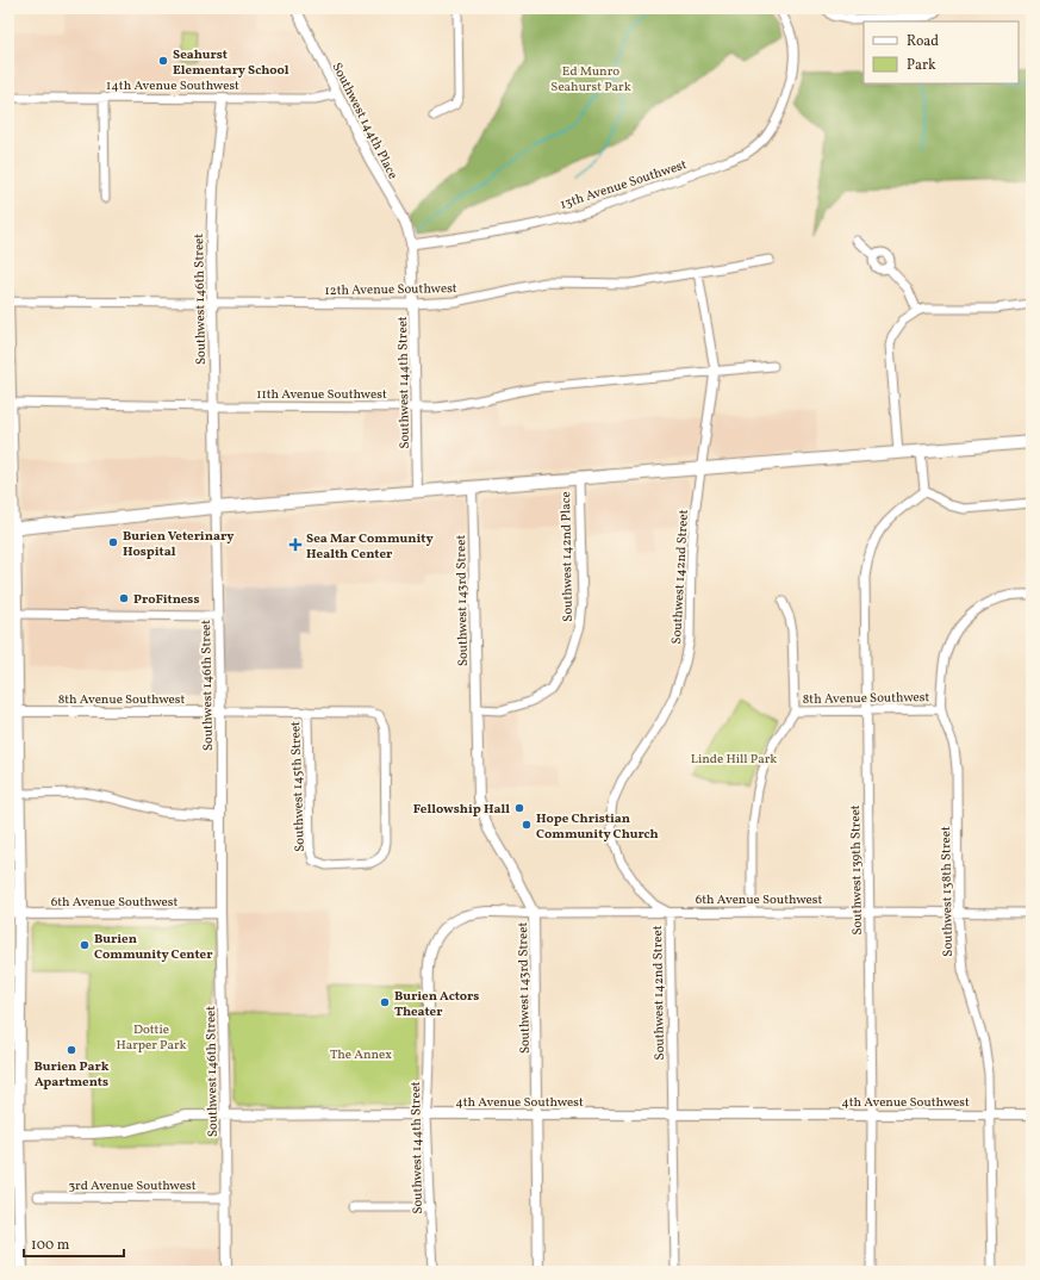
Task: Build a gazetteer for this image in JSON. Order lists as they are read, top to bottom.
{
  "streets": {
    "street": [
      "14th Avenue Southwest",
      "Southwest 144th Place",
      "13th Avenue Southwest",
      "12th Avenue Southwest",
      "Southwest 146th Street",
      "Southwest 144th Street",
      "11th Avenue Southwest",
      "Southwest 142nd Place",
      "Southwest 142nd Street",
      "Southwest 143rd Street",
      "8th Avenue Southwest",
      "Southwest 145th Street",
      "Southwest 139th Street",
      "Southwest 138th Street",
      "6th Avenue Southwest",
      "4th Avenue Southwest",
      "3rd Avenue Southwest"
    ]
  },
  "crossings": [
    ["14th Avenue Southwest", "Southwest 144th Place"],
    ["14th Avenue Southwest", "Southwest 146th Street"],
    ["Southwest 144th Place", "13th Avenue Southwest"],
    ["Southwest 144th Place", "Southwest 144th Street"],
    ["13th Avenue Southwest", "Southwest 144th Street"],
    ["12th Avenue Southwest", "Southwest 146th Street"],
    ["12th Avenue Southwest", "Southwest 144th Street"],
    ["12th Avenue Southwest", "Southwest 142nd Street"],
    ["Southwest 146th Street", "11th Avenue Southwest"],
    ["Southwest 146th Street", "8th Avenue Southwest"],
    ["Southwest 146th Street", "6th Avenue Southwest"],
    ["Southwest 146th Street", "4th Avenue Southwest"],
    ["Southwest 146th Street", "3rd Avenue Southwest"],
    ["Southwest 144th Street", "11th Avenue Southwest"],
    ["Southwest 144th Street", "6th Avenue Southwest"],
    ["Southwest 144th Street", "4th Avenue Southwest"],
    ["11th Avenue Southwest", "Southwest 142nd Street"],
    ["Southwest 142nd Place", "Southwest 143rd Street"],
    ["Southwest 142nd Street", "6th Avenue Southwest"],
    ["Southwest 142nd Street", "4th Avenue Southwest"],
    ["Southwest 143rd Street", "6th Avenue Southwest"],
    ["Southwest 143rd Street", "4th Avenue Southwest"],
    ["8th Avenue Southwest", "Southwest 145th Street"],
    ["8th Avenue Southwest", "Southwest 139th Street"],
    ["8th Avenue Southwest", "Southwest 138th Street"],
    ["Southwest 139th Street", "6th Avenue Southwest"],
    ["Southwest 139th Street", "4th Avenue Southwest"],
    ["Southwest 138th Street", "6th Avenue Southwest"],
    ["Southwest 138th Street", "4th Avenue Southwest"]
  ],
  "parks": [
    "Ed Munro Seahurst Park",
    "Linde Hill Park",
    "Dottie Harper Park",
    "The Annex"
  ],
  "places": {
    "other": [
      "Seahurst Elementary School",
      "Burien Veterinary Hospital",
      "ProFitness",
      "Fellowship Hall",
      "Hope Christian Community Church",
      "Burien Community Center",
      "Burien Actors Theater",
      "Burien Park Apartments"
    ],
    "health": ["Sea Mar Community Health Center"]
  },
  "legend": ["Road", "Park"],
  "scale_bar": "100 m"
}
